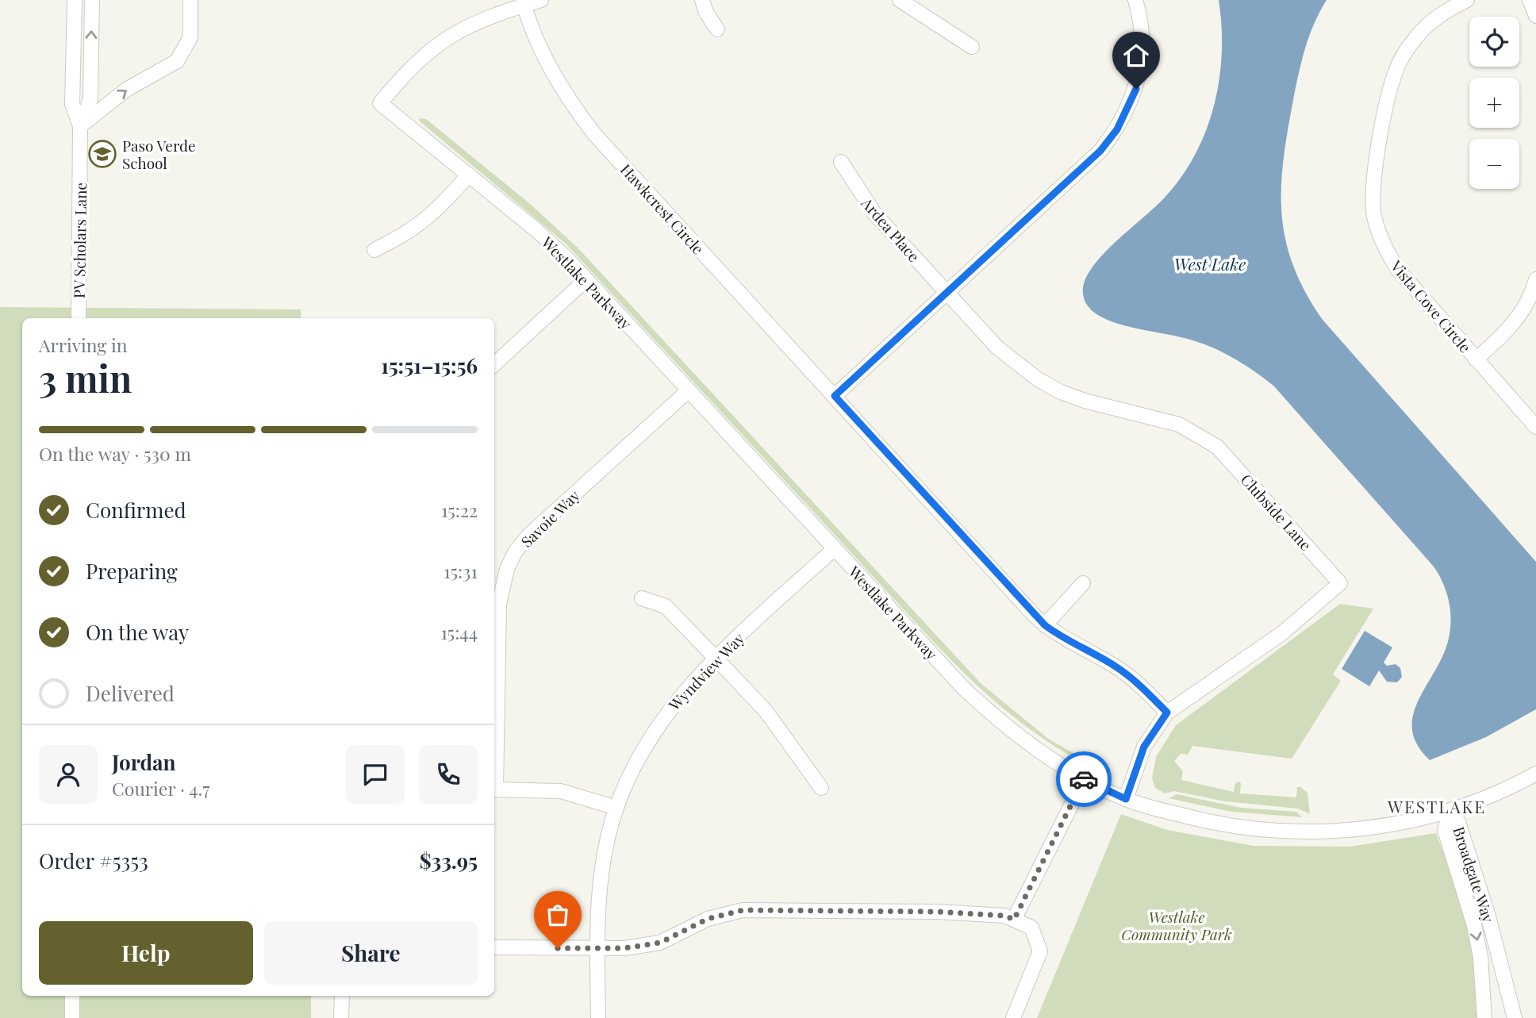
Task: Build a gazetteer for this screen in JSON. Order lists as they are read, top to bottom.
{
  "streets": {
    "street": [
      "Hawkcrest Circle",
      "Ardea Place",
      "PV Scholars Lane",
      "Westlake Parkway",
      "Vista Cove Circle",
      "Clubside Lane",
      "Savoie Way",
      "Wyndview Way",
      "Broadgate Way"
    ]
  },
  "crossings": [
    ["Hawkcrest Circle", "Westlake Parkway"],
    ["Hawkcrest Circle", "Clubside Lane"],
    ["Ardea Place", "Clubside Lane"],
    ["Westlake Parkway", "Clubside Lane"],
    ["Westlake Parkway", "Savoie Way"],
    ["Westlake Parkway", "Wyndview Way"],
    ["Westlake Parkway", "Broadgate Way"]
  ],
  "districts": ["WESTLAKE"],
  "water": ["West Lake"],
  "parks": ["Westlake Community Park"],
  "places": {
    "school or university": ["Paso Verde School"]
  },
  "page": {
    "map_buttons": ["+", "−"],
    "heading": ["3 min", "Arriving in", "15:51–15:56"],
    "panel": [
      "Jordan",
      "Courier · 4.7",
      "Order #5353",
      "$33.95"
    ],
    "bar": "On the way · 530 m",
    "list": [
      ["Confirmed", "15:22"],
      ["Preparing", "15:31"],
      ["On the way", "15:44"],
      "Delivered"
    ],
    "buttons": ["Help", "Share"]
  }
}
